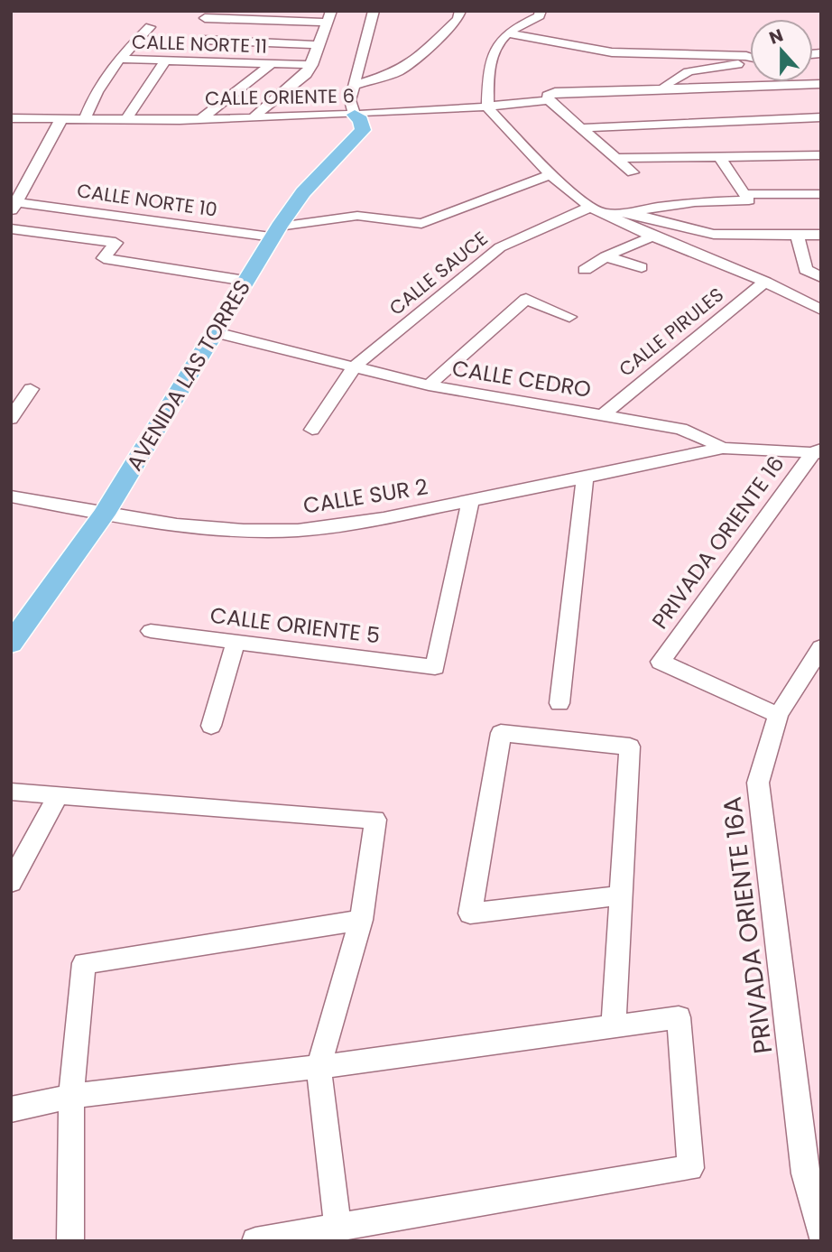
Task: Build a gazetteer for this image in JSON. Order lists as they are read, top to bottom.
{
  "streets": {
    "main road": ["AVENIDA LAS TORRES"],
    "street": [
      "CALLE NORTE 11",
      "CALLE ORIENTE 6",
      "CALLE NORTE 10",
      "CALLE SAUCE",
      "CALLE PIRULES",
      "CALLE CEDRO",
      "CALLE SUR 2",
      "PRIVADA ORIENTE 16",
      "CALLE ORIENTE 5",
      "PRIVADA ORIENTE 16A"
    ]
  },
  "crossings": [
    ["CALLE NORTE 11", "CALLE ORIENTE 6"],
    ["CALLE ORIENTE 6", "AVENIDA LAS TORRES"],
    ["CALLE NORTE 10", "AVENIDA LAS TORRES"],
    ["CALLE SAUCE", "CALLE CEDRO"],
    ["CALLE PIRULES", "CALLE CEDRO"],
    ["AVENIDA LAS TORRES", "CALLE CEDRO"],
    ["AVENIDA LAS TORRES", "CALLE SUR 2"],
    ["CALLE CEDRO", "CALLE SUR 2"],
    ["CALLE CEDRO", "PRIVADA ORIENTE 16"],
    ["CALLE SUR 2", "CALLE ORIENTE 5"],
    ["PRIVADA ORIENTE 16", "PRIVADA ORIENTE 16A"]
  ],
  "north": "top"
}
